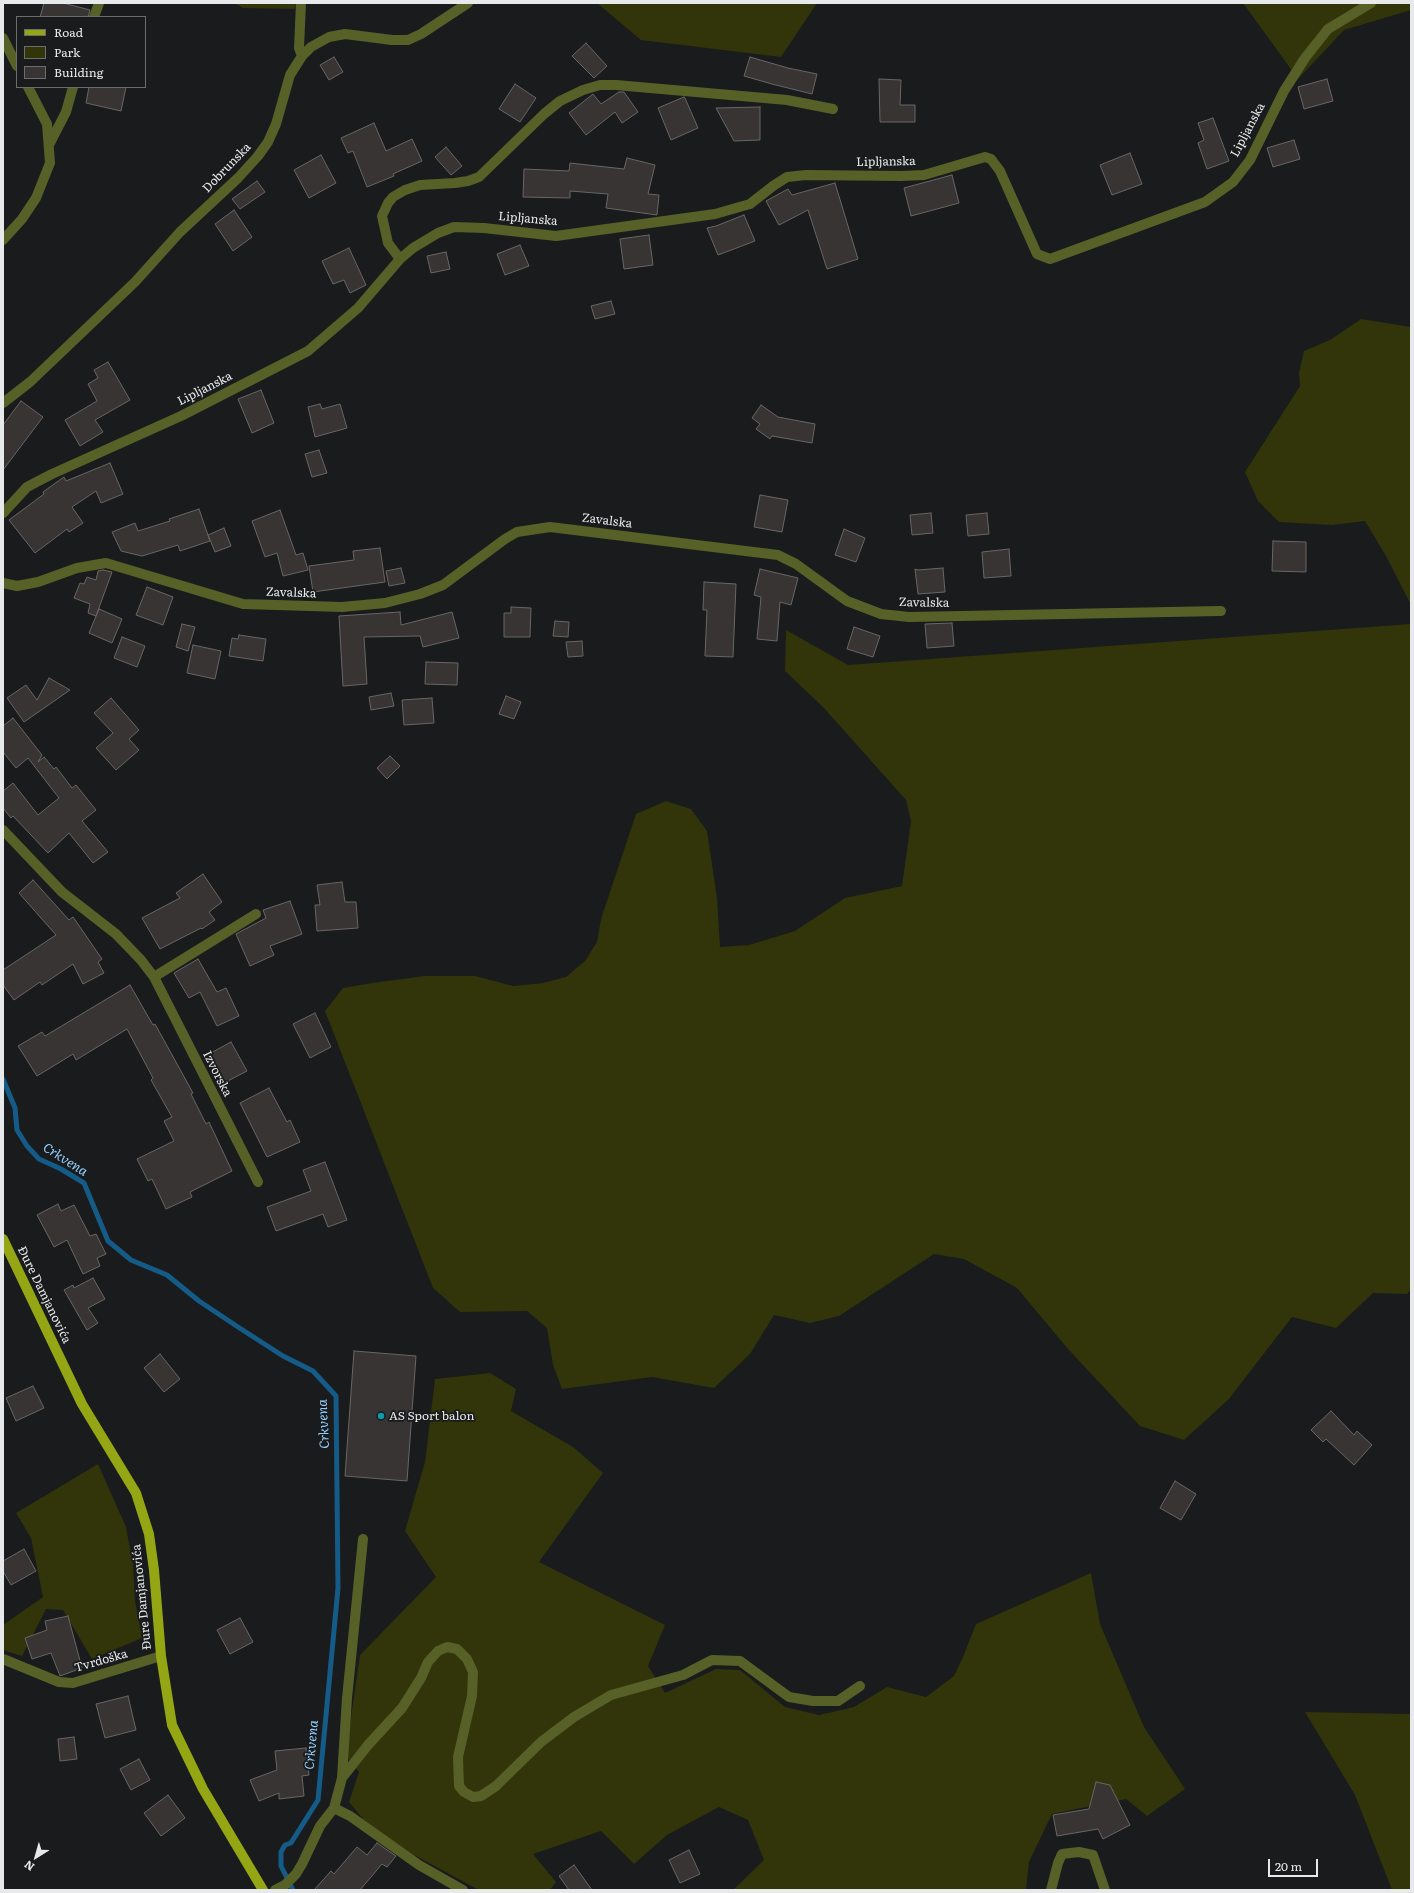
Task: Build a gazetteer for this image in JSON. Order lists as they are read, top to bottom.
{
  "streets": {
    "main road": ["Đure Damjanovića"],
    "street": [
      "Lipljanska",
      "Dobrunska",
      "Zavalska",
      "Izvorska",
      "Tvrdoška"
    ]
  },
  "crossings": [
    ["Đure Damjanovića", "Tvrdoška"]
  ],
  "water": ["Crkvena"],
  "places": ["AS Sport balon"],
  "legend": ["Road", "Park", "Building"],
  "scale_bar": "20 m",
  "north": "bottom left"
}
